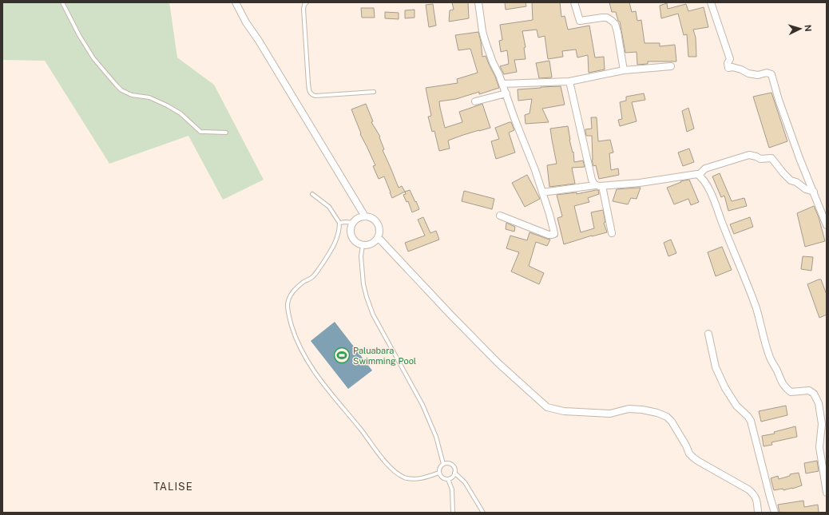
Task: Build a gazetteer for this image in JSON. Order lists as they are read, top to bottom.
{
  "districts": ["TALISE"],
  "places": {
    "sports": ["Paluabara Swimming Pool"]
  },
  "north": "right"
}
